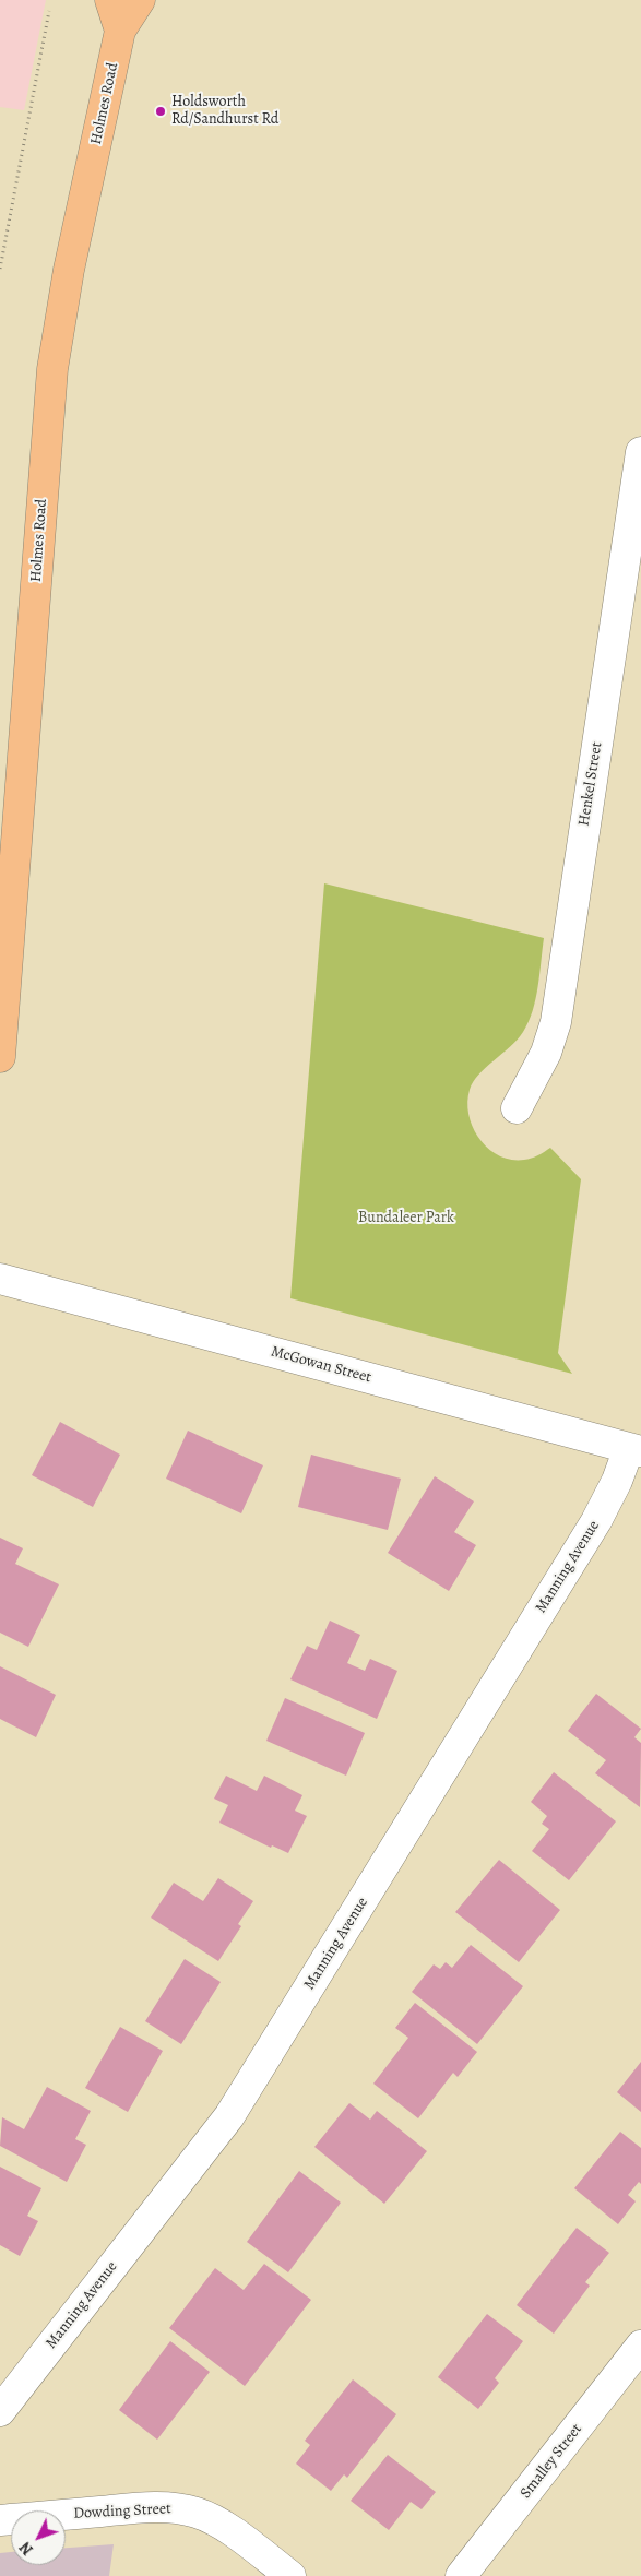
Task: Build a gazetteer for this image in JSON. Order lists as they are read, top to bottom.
{
  "streets": {
    "main road": ["Holmes Road"],
    "street": [
      "Henkel Street",
      "McGowan Street",
      "Manning Avenue",
      "Smalley Street",
      "Dowding Street"
    ]
  },
  "crossings": [
    ["McGowan Street", "Manning Avenue"]
  ],
  "parks": ["Bundaleer Park"],
  "places": ["Holdsworth Rd/Sandhurst Rd"],
  "north": "bottom left"
}
